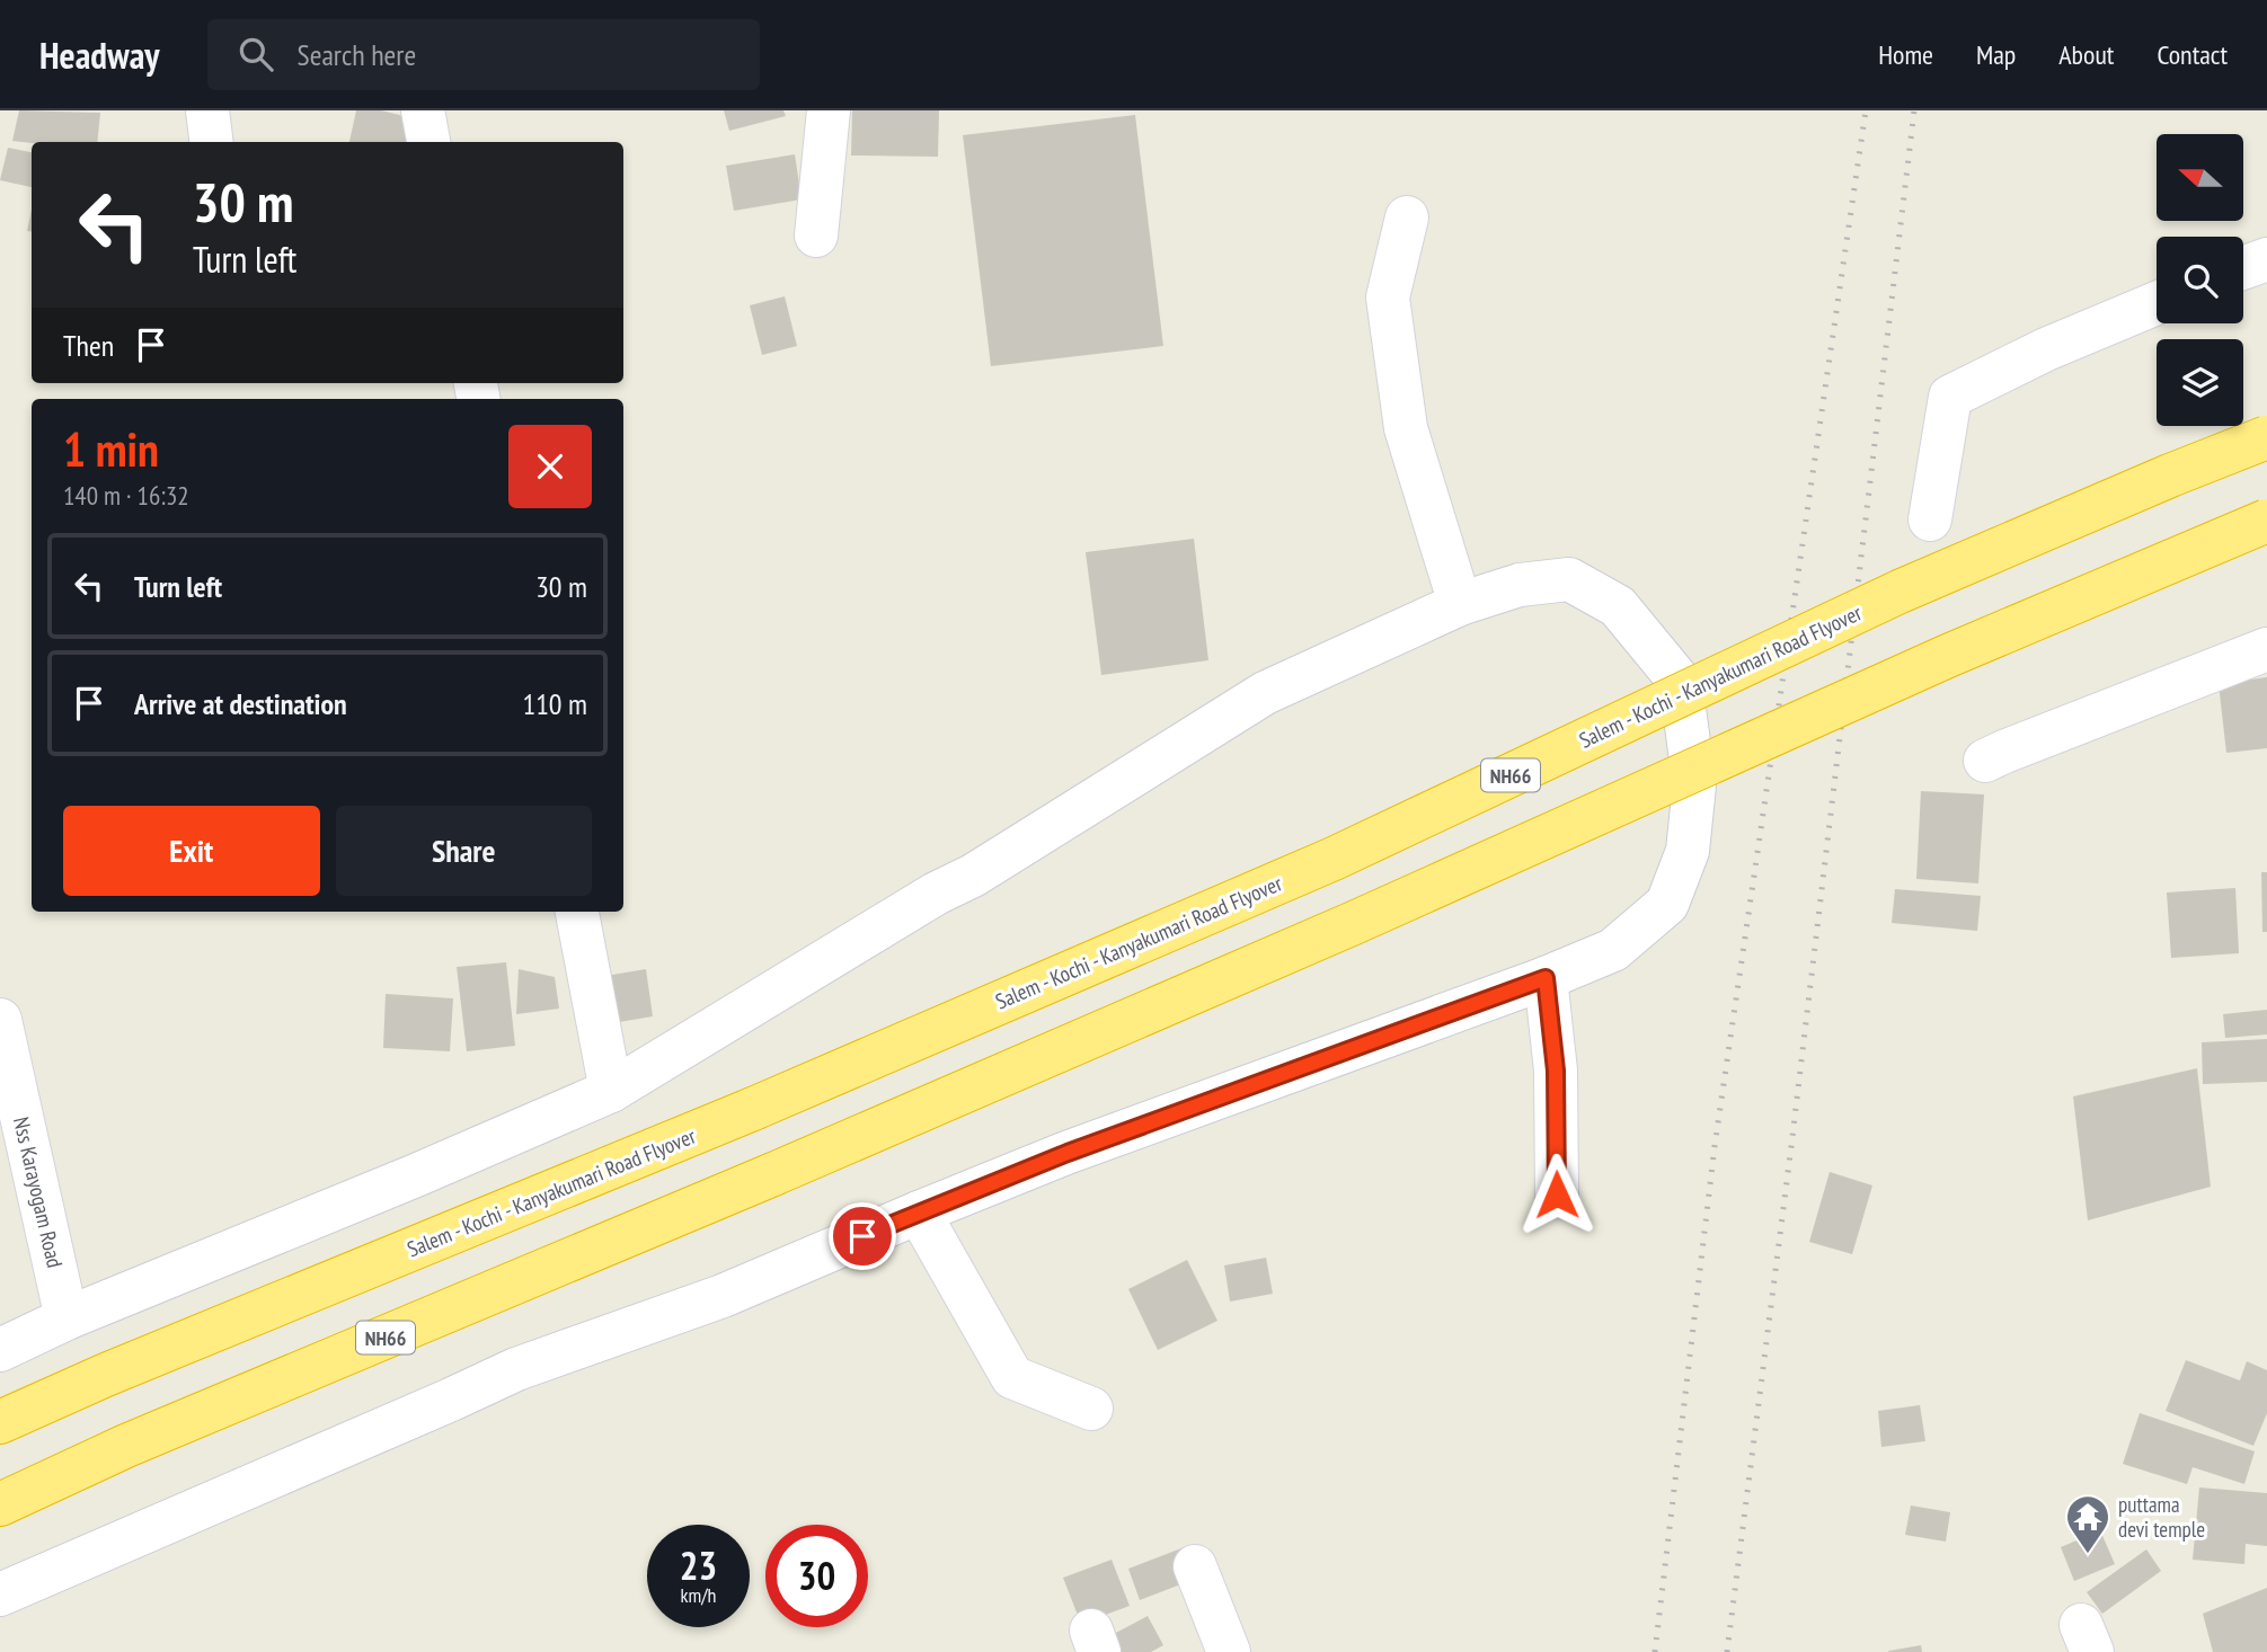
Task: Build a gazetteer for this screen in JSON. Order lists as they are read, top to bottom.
{
  "streets": {
    "highway": ["Salem - Kochi - Kanyakumari Road Flyover", "NH66"],
    "street": ["Nss Karayogam Road"]
  },
  "places": {
    "temple": ["puttama devi temple"]
  },
  "north": "left",
  "page": {
    "header": "Headway",
    "search": "Search here",
    "nav": [
      "Home",
      "Map",
      "About",
      "Contact"
    ],
    "turn": ["30 m", "Turn left"],
    "then": "Then",
    "heading": ["1 min", "140 m · 16:32"],
    "list": [
      {
        "name": "Turn left",
        "value": "30 m"
      },
      {
        "name": "Arrive at destination",
        "value": "110 m"
      }
    ],
    "buttons": ["Exit", "Share"],
    "speed": "23 km/h",
    "limit": "30"
  }
}
